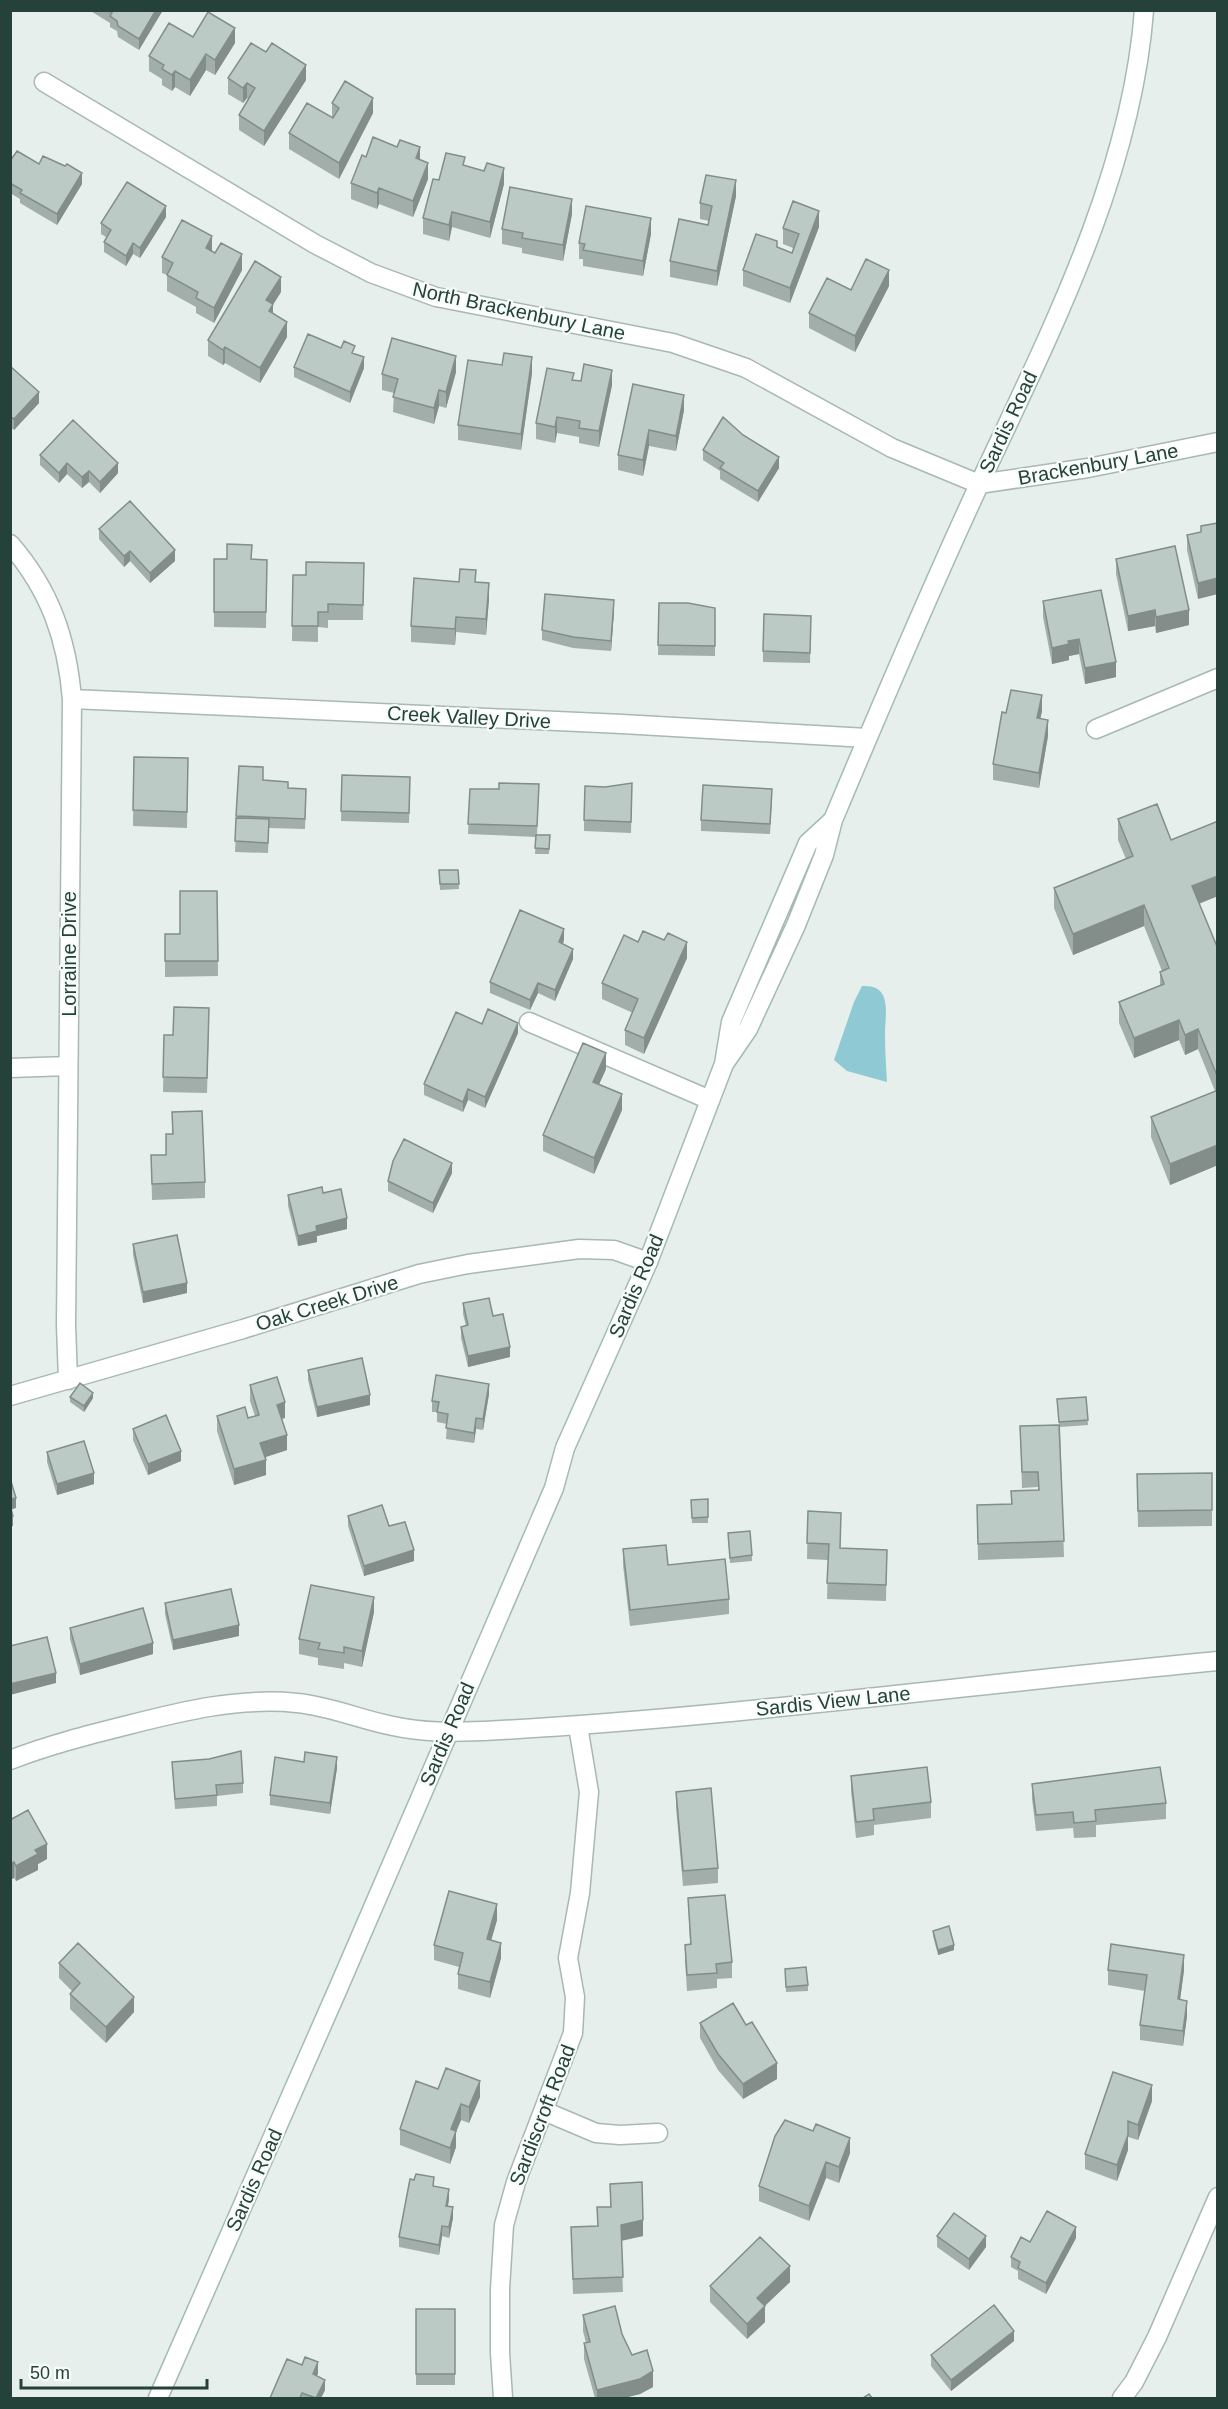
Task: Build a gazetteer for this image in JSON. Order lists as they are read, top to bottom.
{
  "streets": {
    "street": [
      "North Brackenbury Lane",
      "Sardis Road",
      "Brackenbury Lane",
      "Creek Valley Drive",
      "Lorraine Drive",
      "Oak Creek Drive",
      "Sardis View Lane",
      "Sardiscroft Road"
    ]
  },
  "crossings": [
    ["North Brackenbury Lane", "Sardis Road"],
    ["North Brackenbury Lane", "Brackenbury Lane"],
    ["Sardis Road", "Brackenbury Lane"],
    ["Sardis Road", "Creek Valley Drive"],
    ["Sardis Road", "Oak Creek Drive"],
    ["Sardis Road", "Sardis View Lane"],
    ["Creek Valley Drive", "Lorraine Drive"],
    ["Lorraine Drive", "Oak Creek Drive"],
    ["Sardis View Lane", "Sardiscroft Road"]
  ],
  "scale_bar": "50 m"
}
